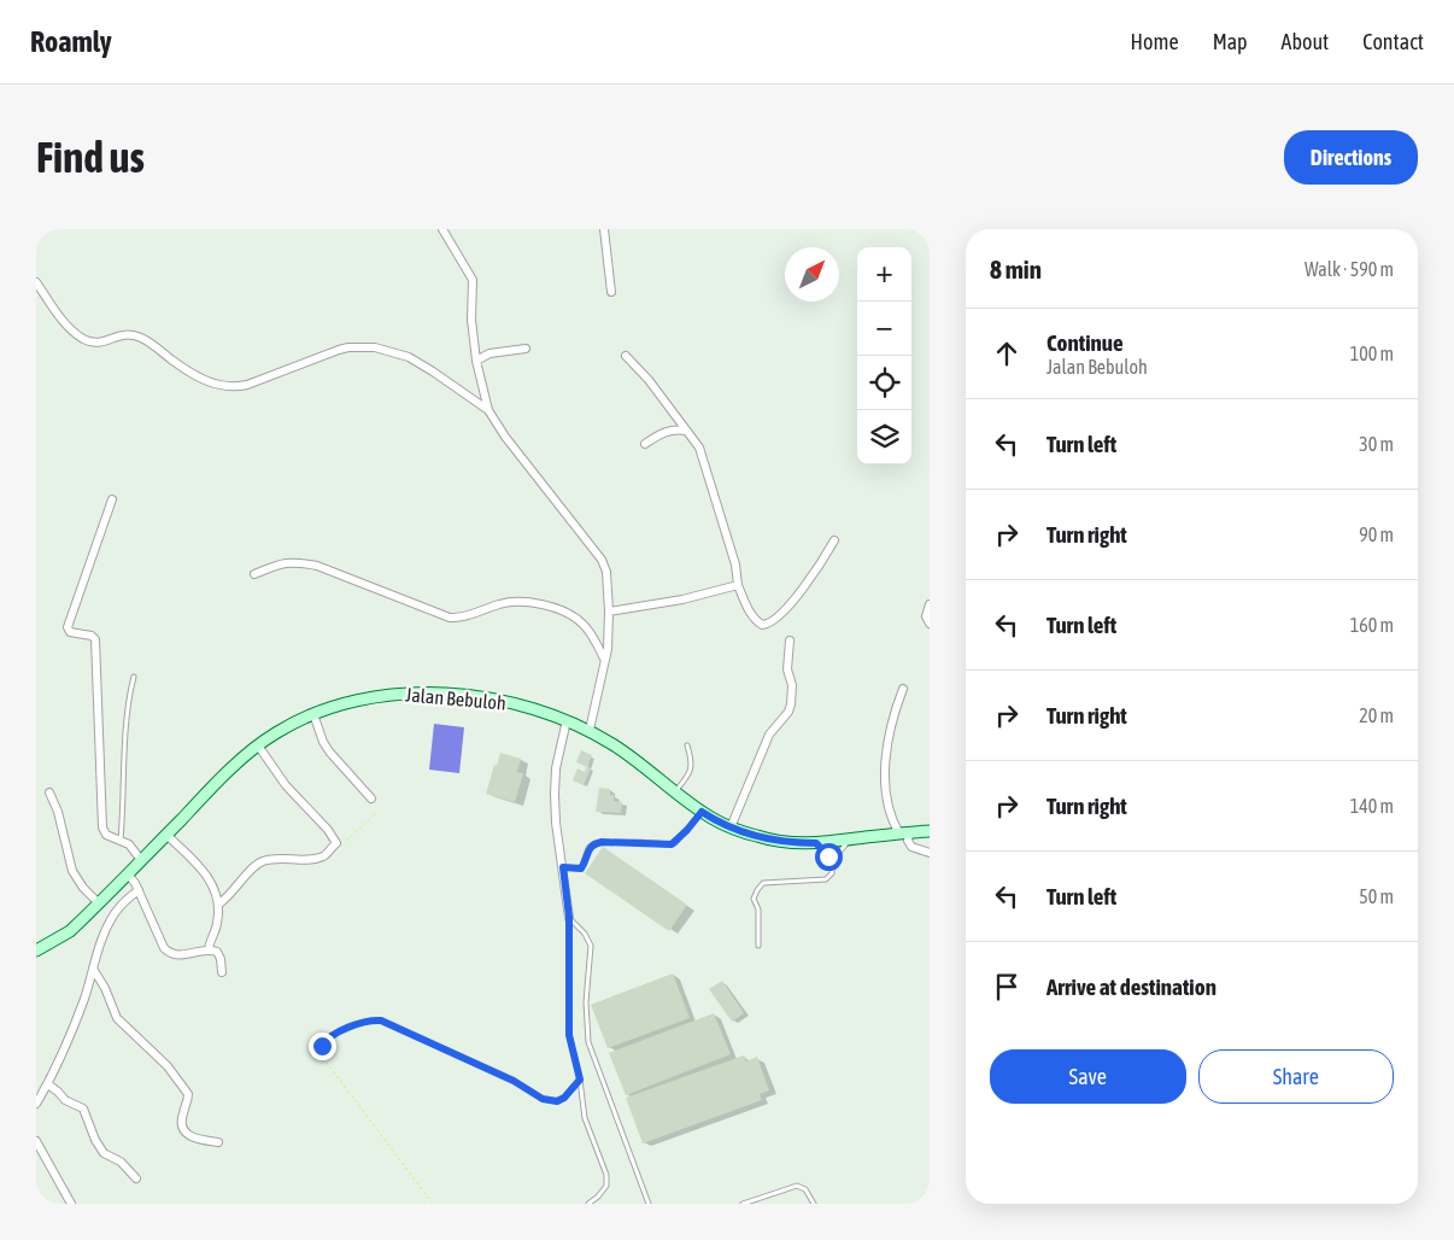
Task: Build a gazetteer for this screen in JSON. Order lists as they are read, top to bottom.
{
  "streets": {
    "main road": ["Jalan Bebuloh"]
  },
  "north": "top right",
  "page": {
    "header": "Roamly",
    "nav": [
      "Home",
      "Map",
      "About",
      "Contact"
    ],
    "buttons": [
      "Directions",
      ["Save", "Share"]
    ],
    "title": "Find us",
    "heading": ["8 min", "Walk · 590 m"],
    "map_buttons": ["+", "−"],
    "list": [
      ["Continue", "Jalan Bebuloh", "100 m"],
      ["Turn left", "30 m"],
      ["Turn right", "90 m"],
      ["Turn left", "160 m"],
      ["Turn right", "20 m"],
      ["Turn right", "140 m"],
      ["Turn left", "50 m"],
      "Arrive at destination"
    ]
  }
}
